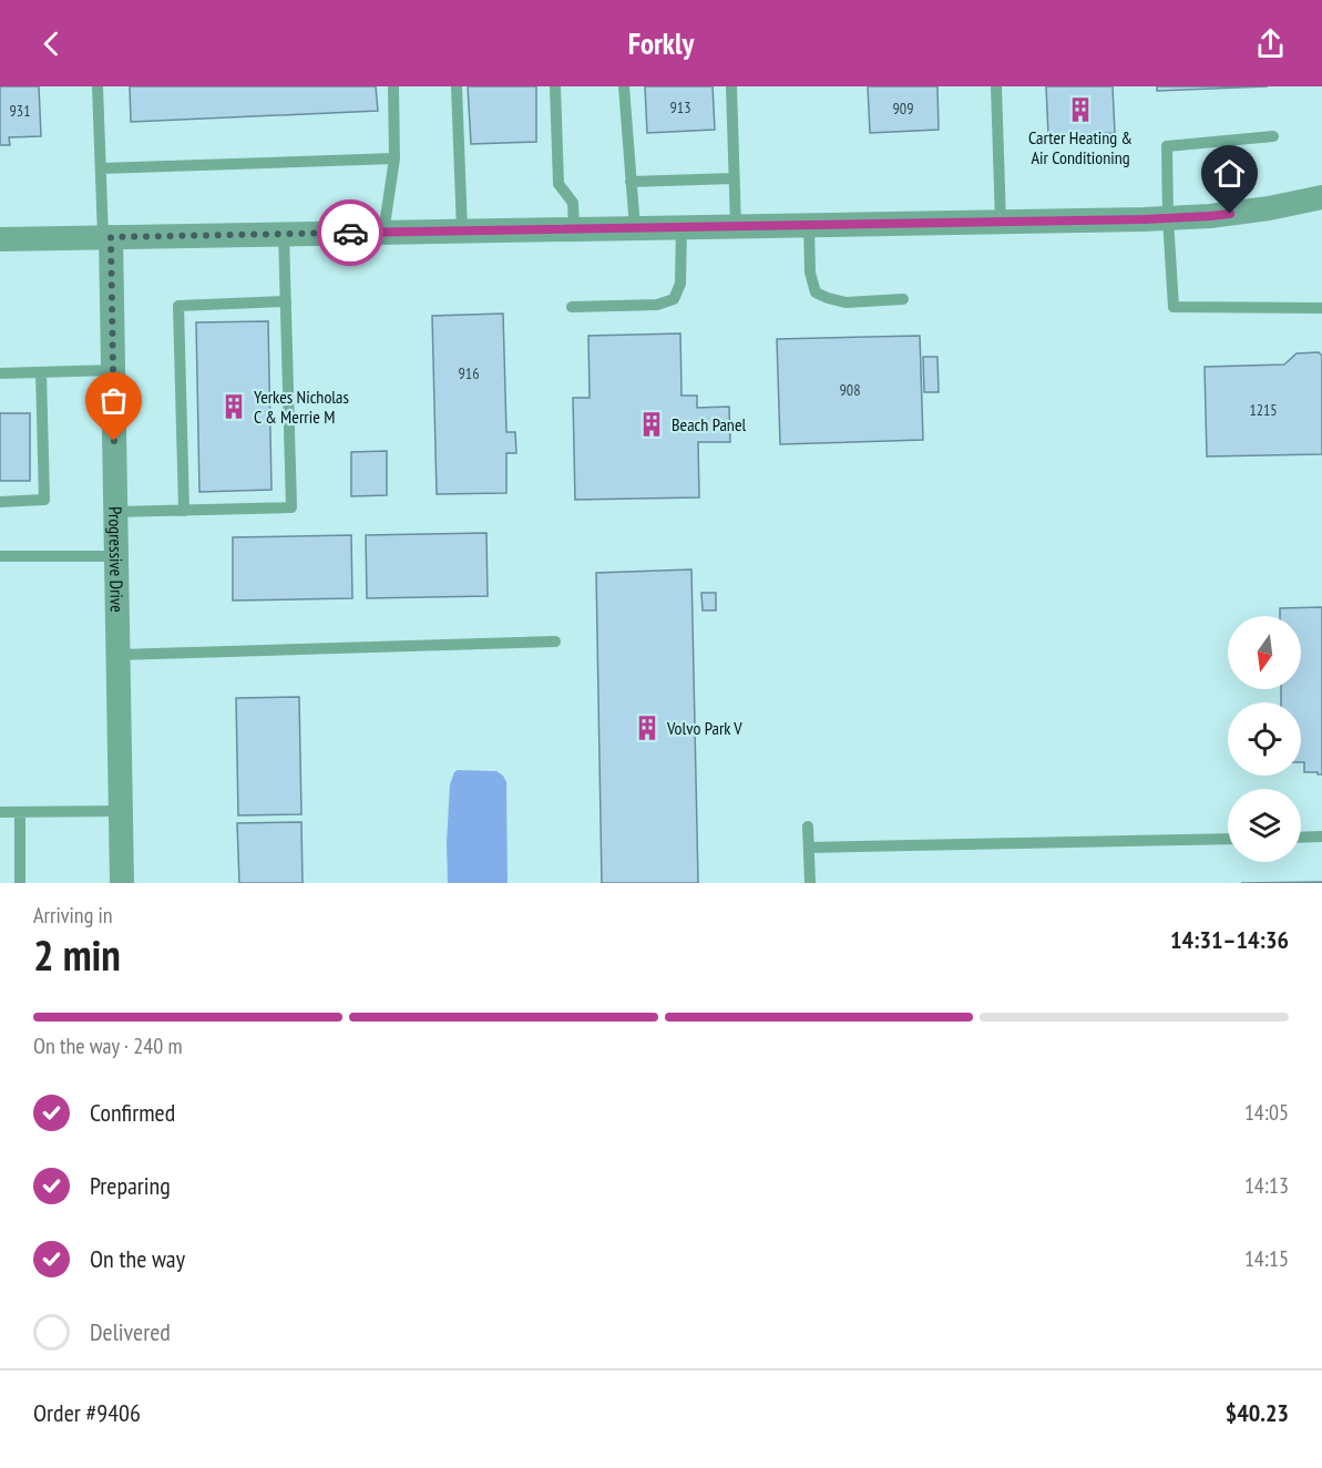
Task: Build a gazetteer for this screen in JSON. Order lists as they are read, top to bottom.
{
  "streets": {
    "street": ["Progressive Drive"]
  },
  "places": {
    "building": [
      "Carter Heating & Air Conditioning",
      "Yerkes Nicholas C & Merrie M",
      "Beach Panel",
      "Volvo Park V"
    ]
  },
  "house_numbers": [
    "913",
    "909",
    "931",
    "916",
    "908",
    "1215"
  ],
  "north": "bottom",
  "page": {
    "header": "Forkly",
    "heading": ["2 min", "Arriving in", "14:31–14:36"],
    "panel": ["Order #9406", "$40.23"],
    "bar": "On the way · 240 m",
    "list": [
      ["Confirmed", "14:05"],
      ["Preparing", "14:13"],
      ["On the way", "14:15"],
      "Delivered"
    ]
  }
}
